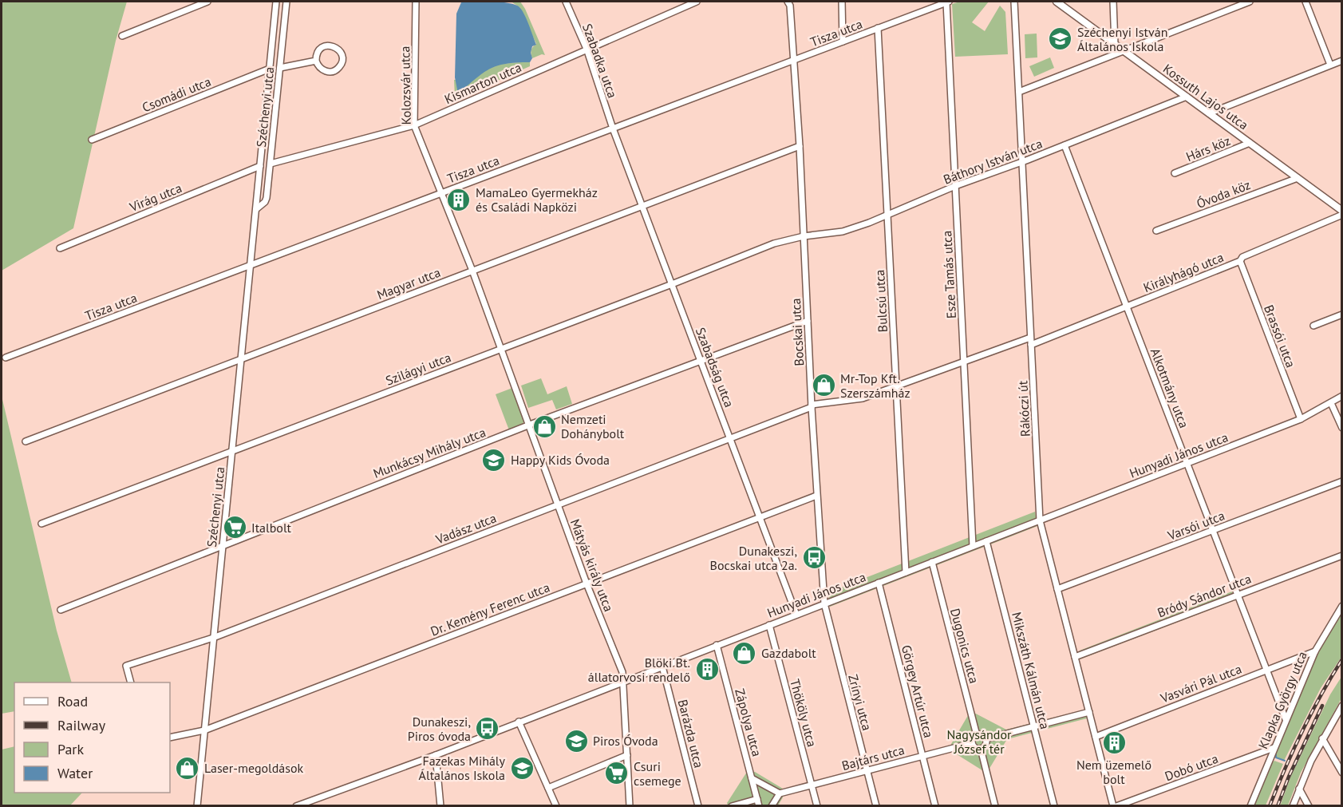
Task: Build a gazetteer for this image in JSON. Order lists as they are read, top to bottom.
{
  "streets": {
    "street": [
      "Tisza utca",
      "Szabadka utca",
      "Kismarton utca",
      "Kolozsvár utca",
      "Csomádi utca",
      "Kossuth Lajos utca",
      "Széchenyi utca",
      "Hárs köz",
      "Báthory István utca",
      "Óvoda köz",
      "Virág utca",
      "Királyhágó utca",
      "Esze Tamás utca",
      "Magyar utca",
      "Bulcsú utca",
      "Bocskai utca",
      "Brassói utca",
      "Szabadság utca",
      "Szilágyi utca",
      "Alkotmány utca",
      "Rákóczi út",
      "Munkácsy Mihály utca",
      "Hunyadi János utca",
      "Varsói utca",
      "Vadász utca",
      "Mátyás király utca",
      "Bródy Sándor utca",
      "Dr. Kemény Ferenc utca",
      "Dugonics utca",
      "Mikszáth Kálmán utca",
      "Vasvári Pál utca",
      "Görgey Artúr utca",
      "Klapka György utca",
      "Zrínyi utca",
      "Thököly utca",
      "Zápolya utca",
      "Barázda utca",
      "Bajtárs utca",
      "Dobó utca"
    ]
  },
  "crossings": [
    ["Tisza utca", "Szabadka utca"],
    ["Tisza utca", "Kolozsvár utca"],
    ["Tisza utca", "Széchenyi utca"],
    ["Tisza utca", "Esze Tamás utca"],
    ["Tisza utca", "Bulcsú utca"],
    ["Tisza utca", "Bocskai utca"],
    ["Tisza utca", "Szabadság utca"],
    ["Szabadka utca", "Kismarton utca"],
    ["Szabadka utca", "Szabadság utca"],
    ["Kismarton utca", "Kolozsvár utca"],
    ["Kismarton utca", "Széchenyi utca"],
    ["Csomádi utca", "Széchenyi utca"],
    ["Kossuth Lajos utca", "Hárs köz"],
    ["Kossuth Lajos utca", "Báthory István utca"],
    ["Kossuth Lajos utca", "Óvoda köz"],
    ["Széchenyi utca", "Virág utca"],
    ["Széchenyi utca", "Magyar utca"],
    ["Széchenyi utca", "Szilágyi utca"],
    ["Széchenyi utca", "Munkácsy Mihály utca"],
    ["Széchenyi utca", "Vadász utca"],
    ["Széchenyi utca", "Dr. Kemény Ferenc utca"],
    ["Báthory István utca", "Esze Tamás utca"],
    ["Báthory István utca", "Bulcsú utca"],
    ["Báthory István utca", "Bocskai utca"],
    ["Báthory István utca", "Szilágyi utca"],
    ["Báthory István utca", "Alkotmány utca"],
    ["Báthory István utca", "Rákóczi út"],
    ["Királyhágó utca", "Brassói utca"],
    ["Királyhágó utca", "Alkotmány utca"],
    ["Királyhágó utca", "Rákóczi út"],
    ["Esze Tamás utca", "Hunyadi János utca"],
    ["Magyar utca", "Bocskai utca"],
    ["Magyar utca", "Szabadság utca"],
    ["Bulcsú utca", "Hunyadi János utca"],
    ["Bocskai utca", "Szilágyi utca"],
    ["Bocskai utca", "Munkácsy Mihály utca"],
    ["Bocskai utca", "Hunyadi János utca"],
    ["Bocskai utca", "Vadász utca"],
    ["Bocskai utca", "Dr. Kemény Ferenc utca"],
    ["Bocskai utca", "Zrínyi utca"],
    ["Brassói utca", "Hunyadi János utca"],
    ["Szabadság utca", "Szilágyi utca"],
    ["Szabadság utca", "Munkácsy Mihály utca"],
    ["Szabadság utca", "Hunyadi János utca"],
    ["Szabadság utca", "Vadász utca"],
    ["Szabadság utca", "Dr. Kemény Ferenc utca"],
    ["Szilágyi utca", "Mátyás király utca"],
    ["Alkotmány utca", "Hunyadi János utca"],
    ["Alkotmány utca", "Varsói utca"],
    ["Alkotmány utca", "Bródy Sándor utca"],
    ["Alkotmány utca", "Vasvári Pál utca"],
    ["Alkotmány utca", "Klapka György utca"],
    ["Rákóczi út", "Hunyadi János utca"],
    ["Rákóczi út", "Varsói utca"],
    ["Rákóczi út", "Bródy Sándor utca"],
    ["Rákóczi út", "Vasvári Pál utca"],
    ["Rákóczi út", "Dobó utca"],
    ["Munkácsy Mihály utca", "Mátyás király utca"],
    ["Hunyadi János utca", "Mátyás király utca"],
    ["Hunyadi János utca", "Dugonics utca"],
    ["Hunyadi János utca", "Mikszáth Kálmán utca"],
    ["Hunyadi János utca", "Görgey Artúr utca"],
    ["Hunyadi János utca", "Zrínyi utca"],
    ["Hunyadi János utca", "Thököly utca"],
    ["Hunyadi János utca", "Zápolya utca"],
    ["Hunyadi János utca", "Barázda utca"],
    ["Vadász utca", "Mátyás király utca"],
    ["Mátyás király utca", "Dr. Kemény Ferenc utca"],
    ["Dugonics utca", "Bajtárs utca"],
    ["Vasvári Pál utca", "Klapka György utca"],
    ["Görgey Artúr utca", "Bajtárs utca"],
    ["Klapka György utca", "Dobó utca"],
    ["Zrínyi utca", "Bajtárs utca"],
    ["Thököly utca", "Bajtárs utca"]
  ],
  "parks": ["Nagysándor József tér"],
  "places": {
    "school or university": [
      "Széchenyi István Általános Iskola",
      "Happy Kids Óvoda",
      "Piros Óvoda",
      "Fazekas Mihály Általános Iskola"
    ],
    "building": ["MamaLeo Gyermekház és Családi Napközi", "Blöki Bt. állatorvosi rendelő", "Nem üzemelő bolt"],
    "shop": [
      "Mr-Top Kft. Szerszámház",
      "Nemzeti Dohánybolt",
      "Gazdabolt",
      "Laser-megoldások"
    ],
    "supermarket": ["Italbolt", "Csuri csemege"],
    "bus stop": ["Dunakeszi, Bocskai utca 2a.", "Dunakeszi, Piros óvoda"]
  },
  "legend": [
    "Road",
    "Railway",
    "Park",
    "Water"
  ]
}
